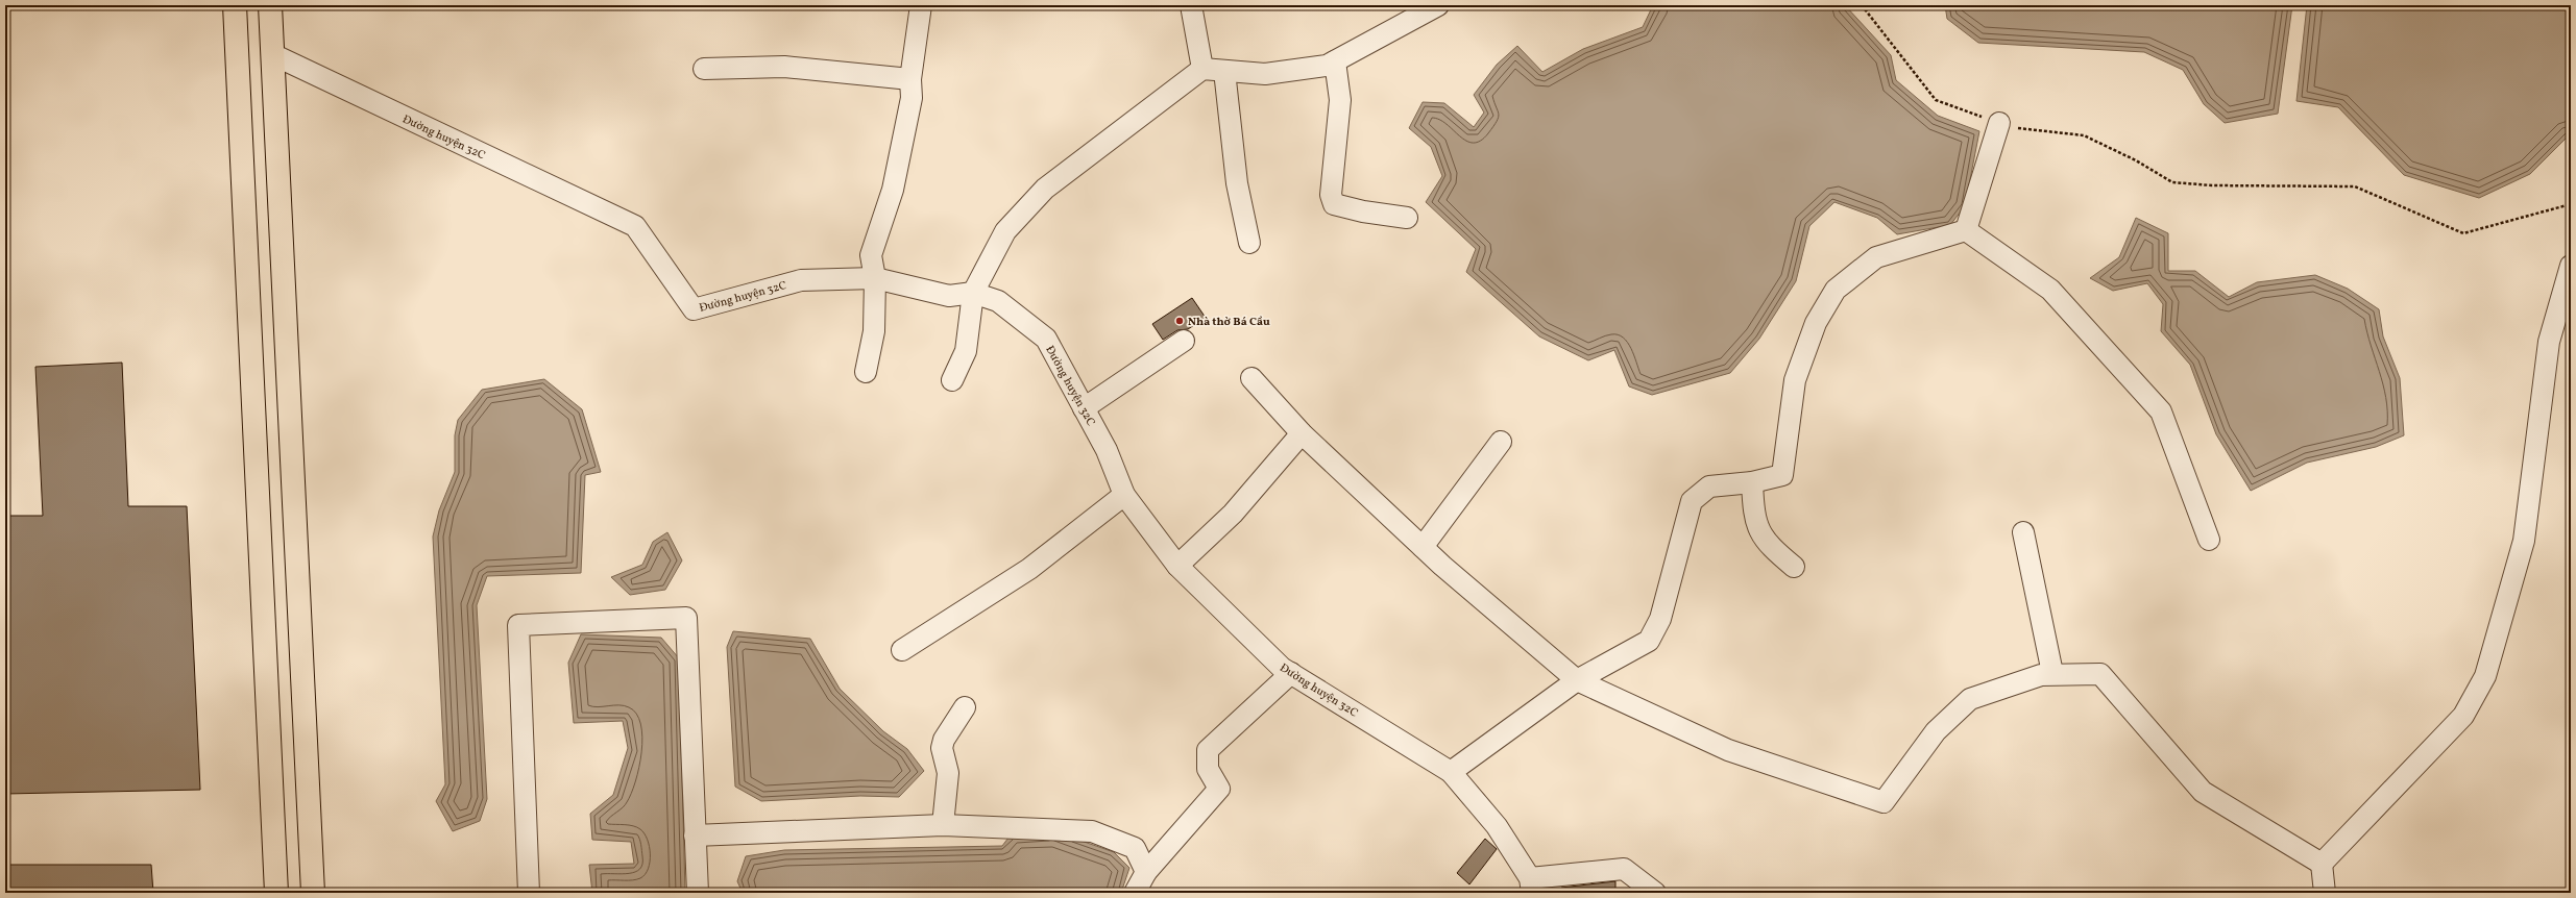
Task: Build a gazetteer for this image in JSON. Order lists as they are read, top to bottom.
{
  "streets": {
    "street": ["Đường huyện 32C"]
  },
  "places": ["Nhà thờ Bá Cầu"]
}
